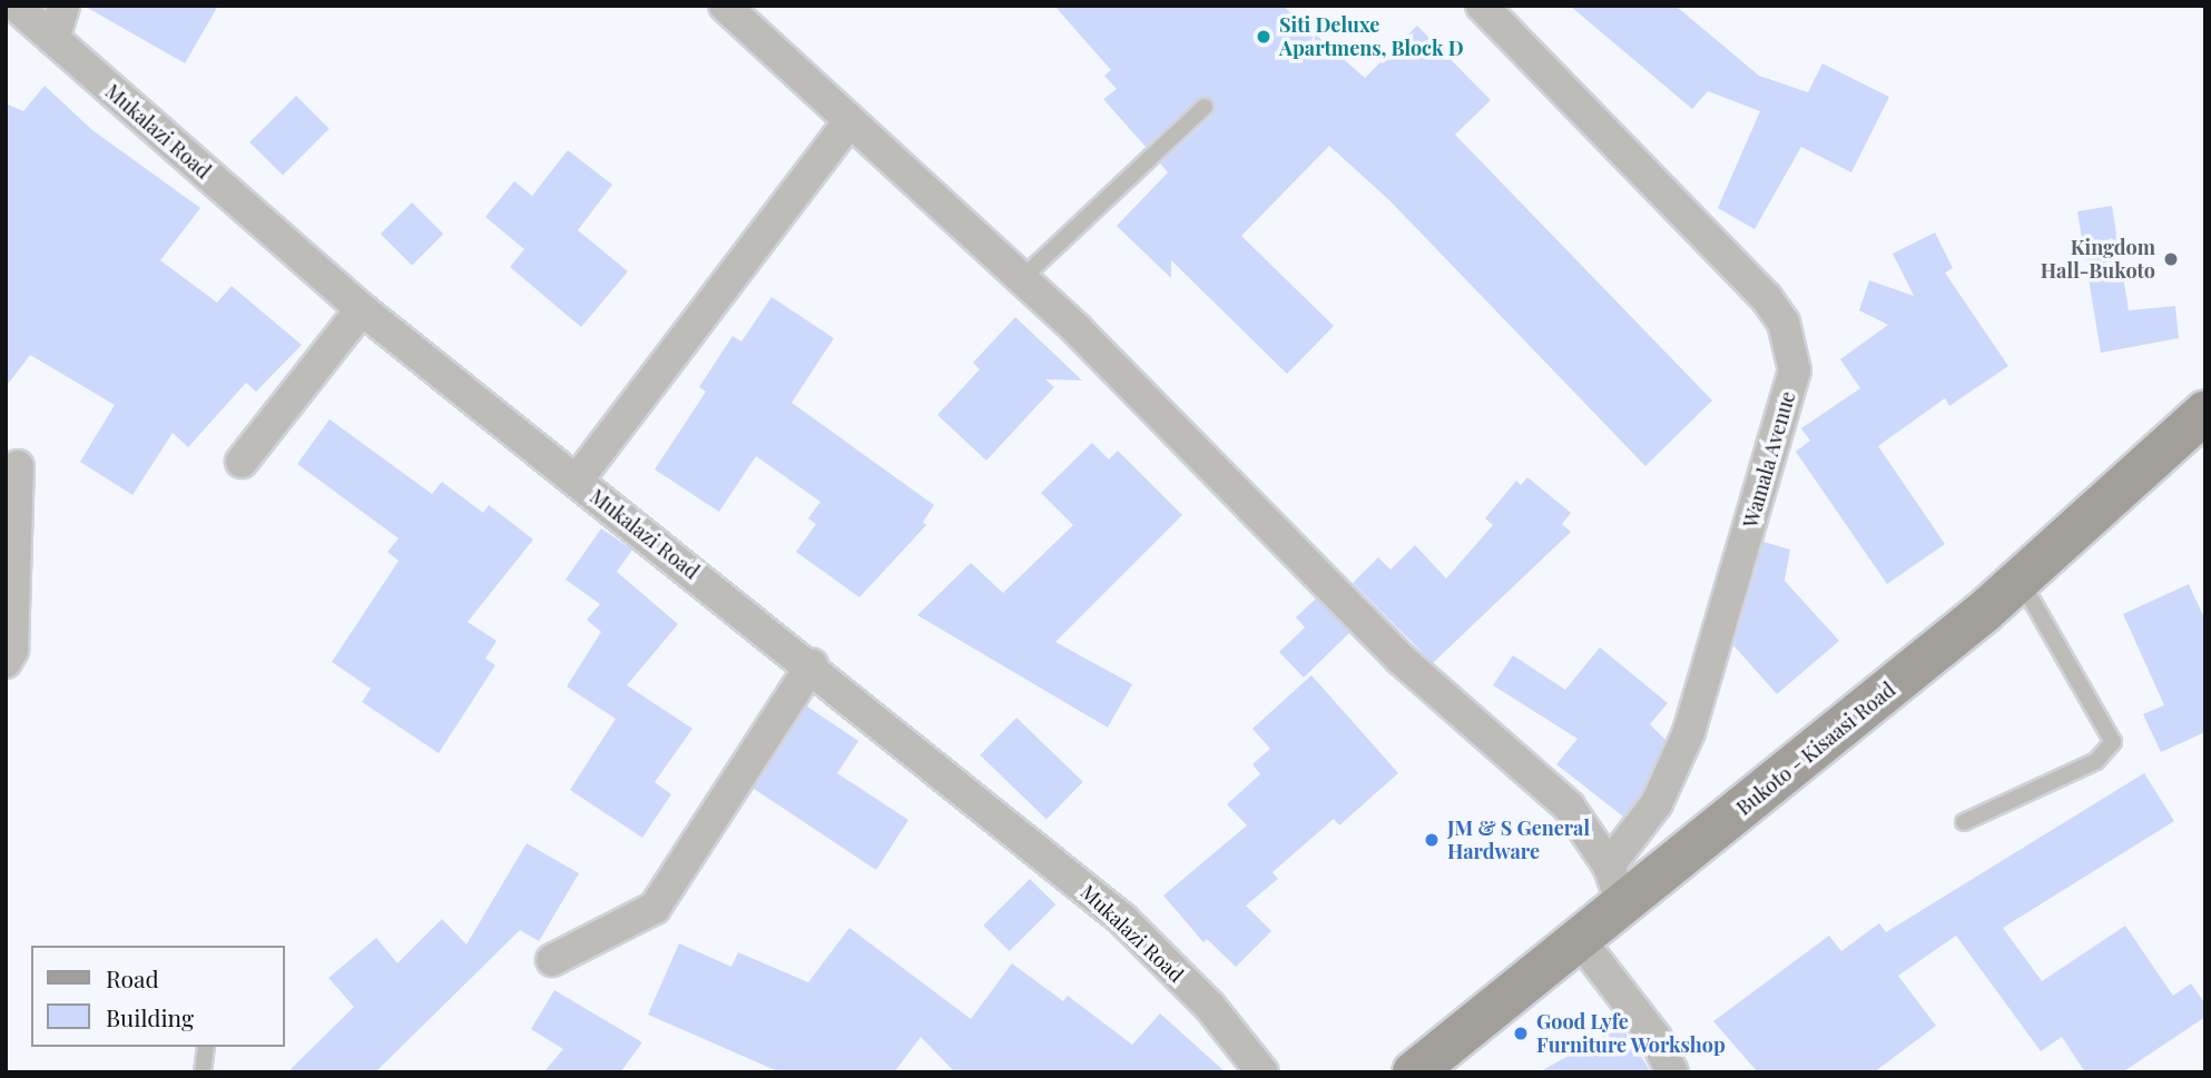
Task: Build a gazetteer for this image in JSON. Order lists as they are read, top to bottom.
{
  "streets": {
    "main road": ["Bukoto - Kisaasi Road"],
    "street": ["Mukalazi Road", "Wamala Avenue"]
  },
  "places": [
    "Siti Deluxe Apartmens, Block D",
    "Kingdom Hall-Bukoto",
    "JM & S General Hardware",
    "Good Lyfe Furniture Workshop"
  ],
  "legend": ["Road", "Building"]
}
